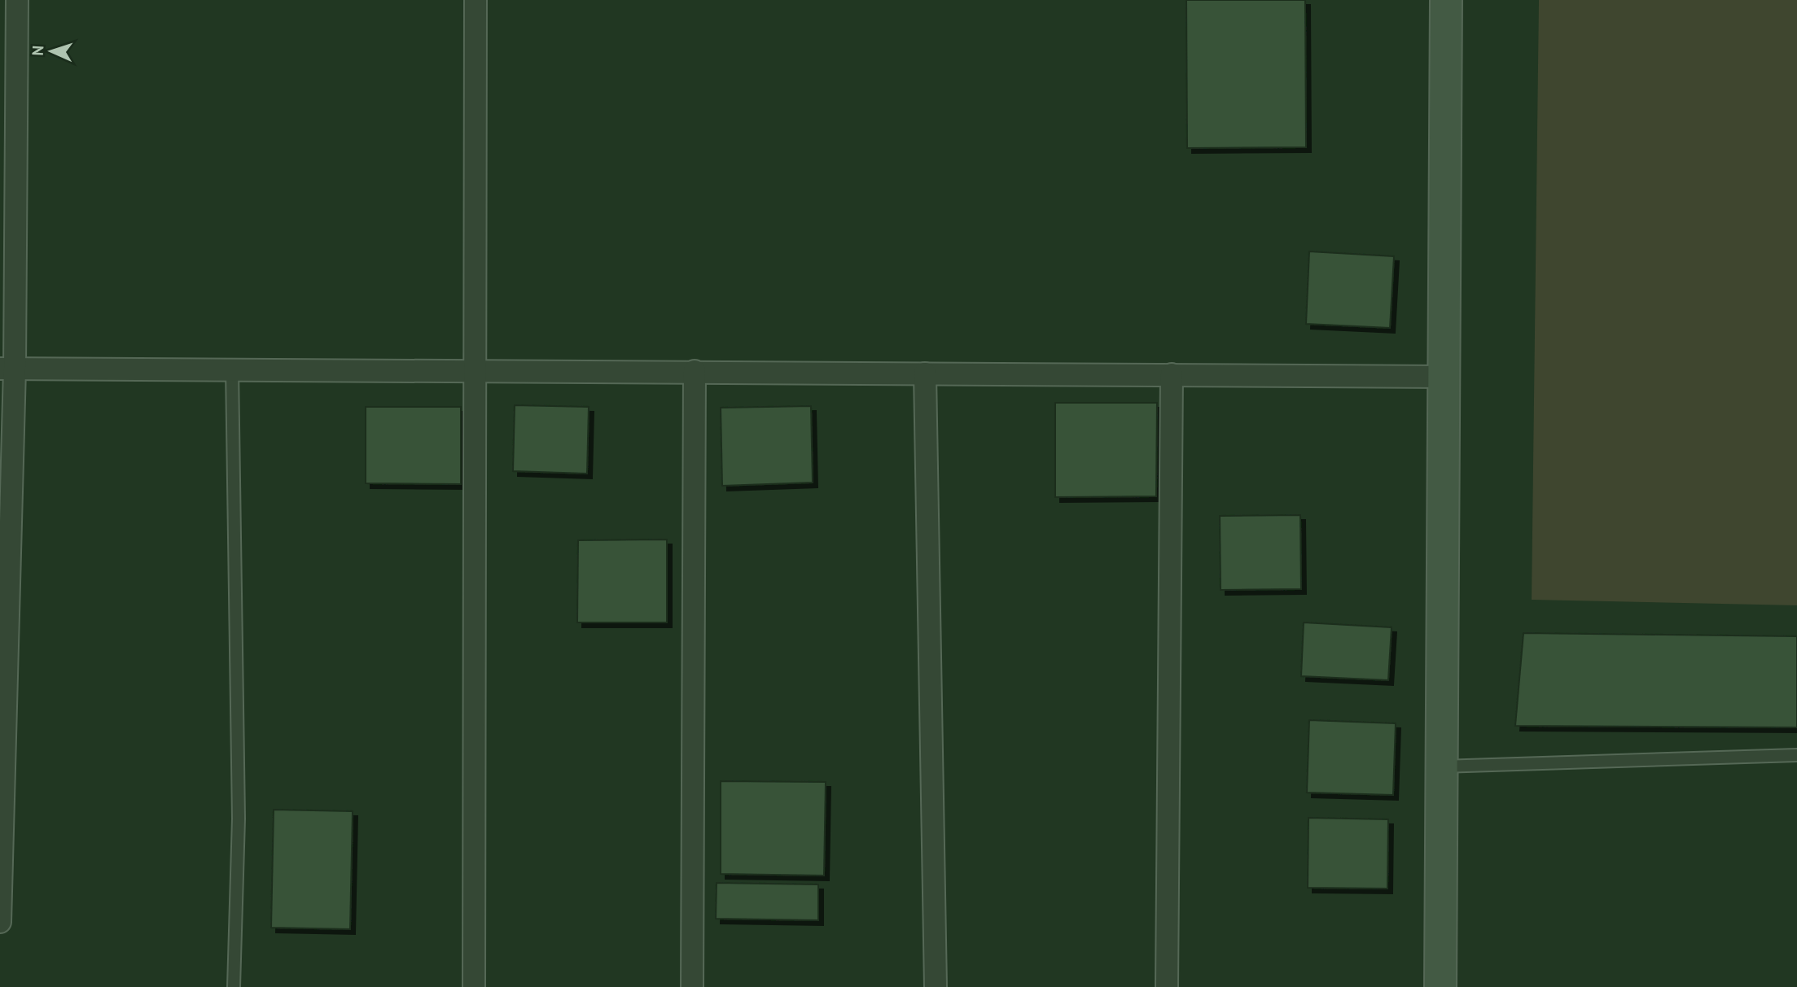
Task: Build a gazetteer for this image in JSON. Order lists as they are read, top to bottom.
{
  "north": "left"
}
